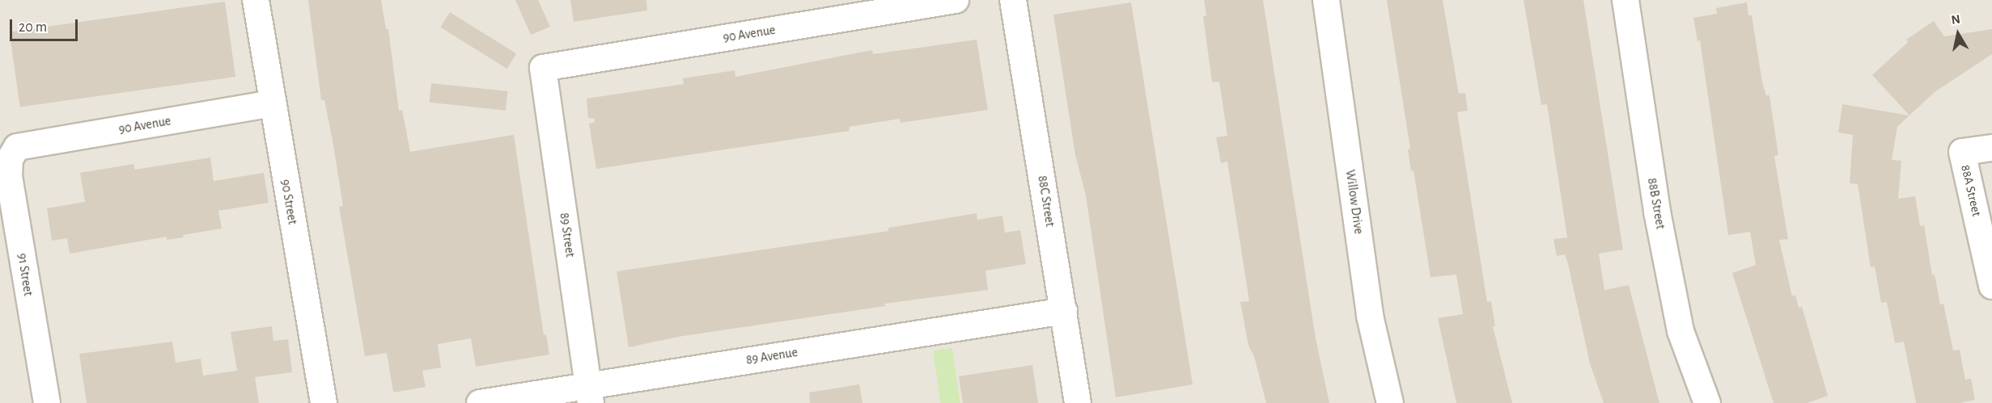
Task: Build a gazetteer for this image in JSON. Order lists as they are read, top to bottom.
{
  "streets": {
    "street": [
      "90 Avenue",
      "88A Street",
      "88C Street",
      "90 Street",
      "Willow Drive",
      "88B Street",
      "89 Street",
      "91 Street",
      "89 Avenue"
    ]
  },
  "crossings": [
    ["90 Avenue", "90 Street"],
    ["90 Avenue", "89 Street"],
    ["90 Avenue", "91 Street"],
    ["88C Street", "89 Avenue"],
    ["89 Street", "89 Avenue"]
  ],
  "scale_bar": "20 m",
  "north": "top"
}
